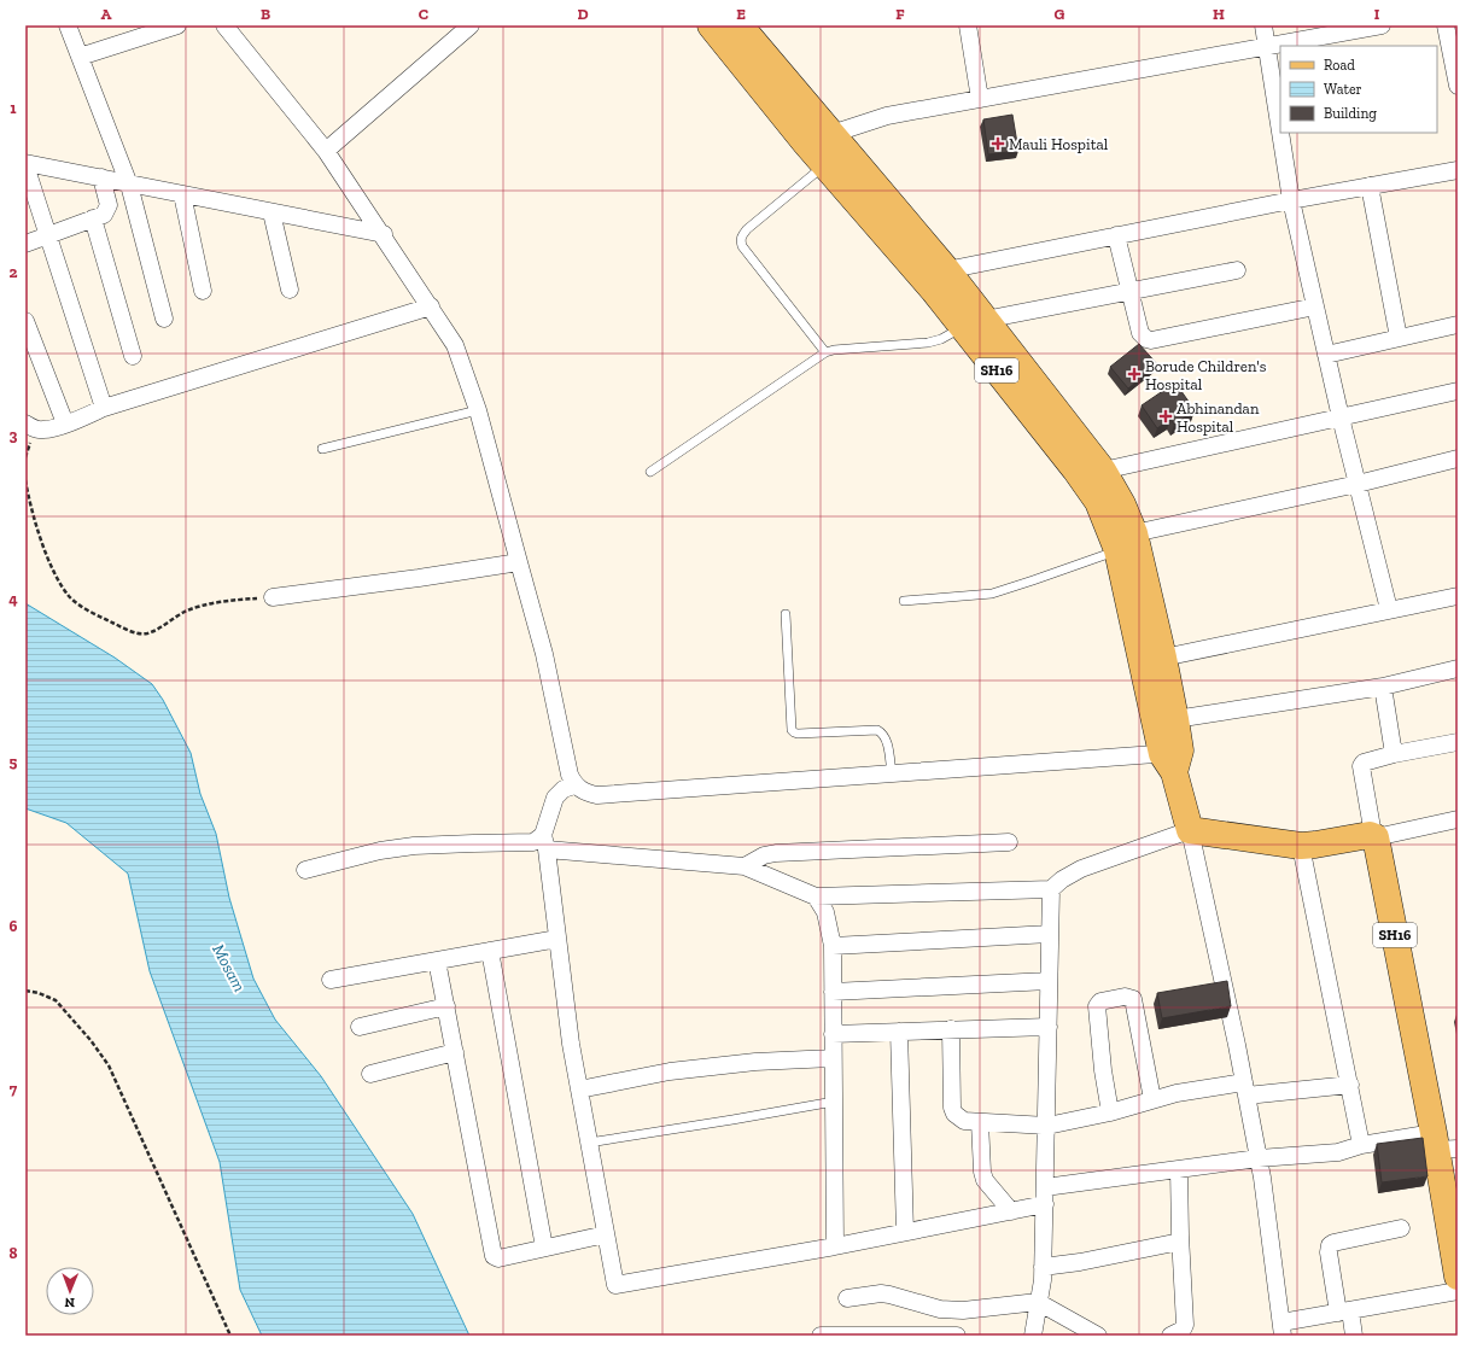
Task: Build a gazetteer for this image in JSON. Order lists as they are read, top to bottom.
{
  "streets": {
    "main road": ["SH16"]
  },
  "water": ["Mosam"],
  "places": {
    "health": ["Mauli Hospital", "Borude Children's Hospital", "Abhinandan Hospital"]
  },
  "legend": ["Road", "Water", "Building"],
  "north": "bottom",
  "grid": {
    "columns": [
      "A",
      "B",
      "C",
      "D",
      "E",
      "F",
      "G",
      "H",
      "I"
    ],
    "rows": [
      "1",
      "2",
      "3",
      "4",
      "5",
      "6",
      "7",
      "8"
    ]
  }
}
